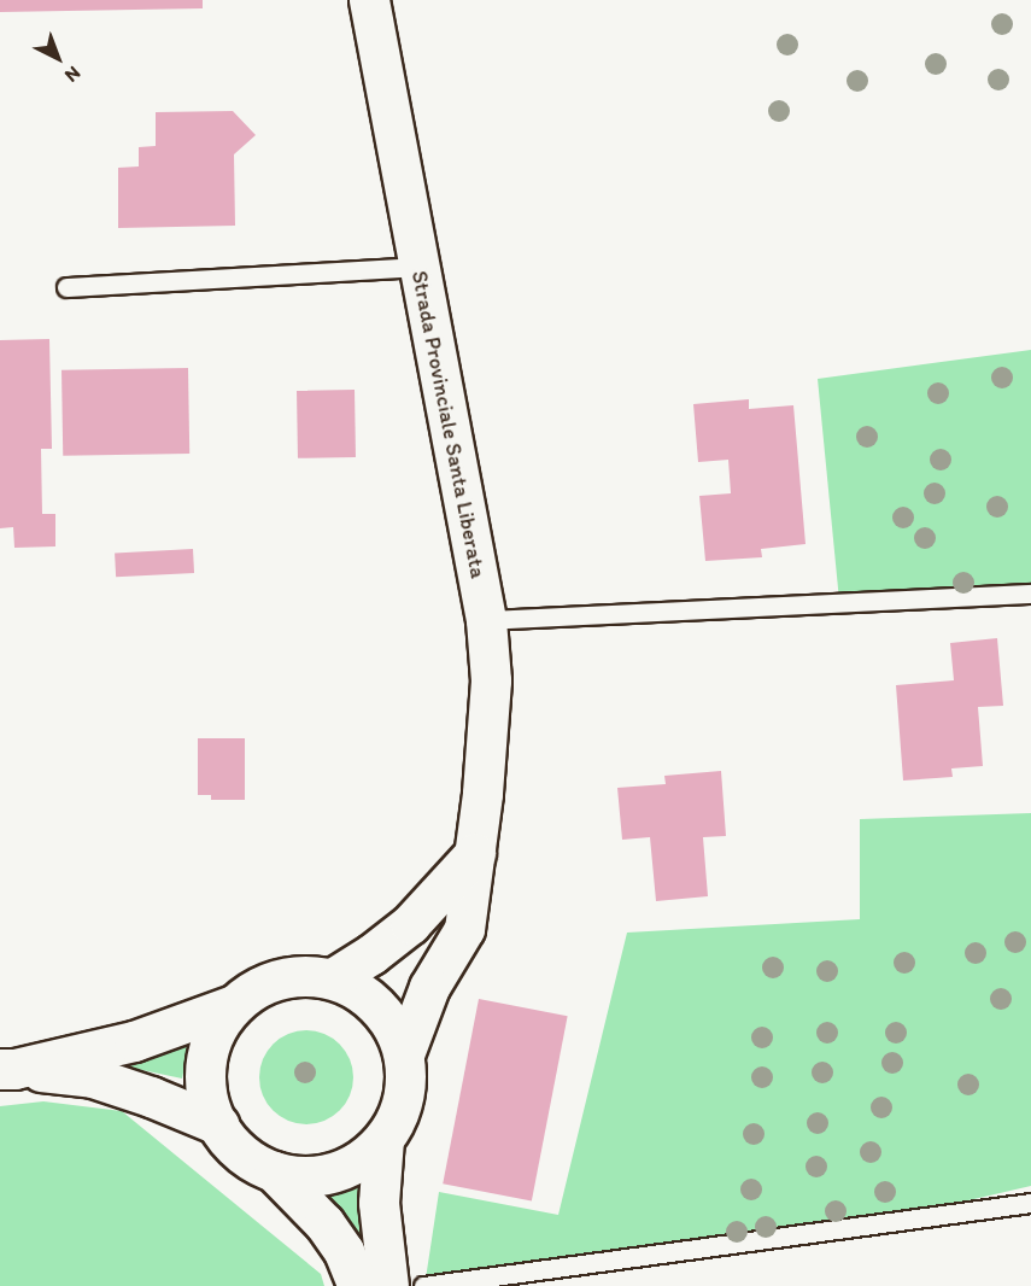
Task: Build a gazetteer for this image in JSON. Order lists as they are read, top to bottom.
{
  "streets": {
    "main road": ["Strada Provinciale Santa Liberata"]
  },
  "north": "bottom right"
}
